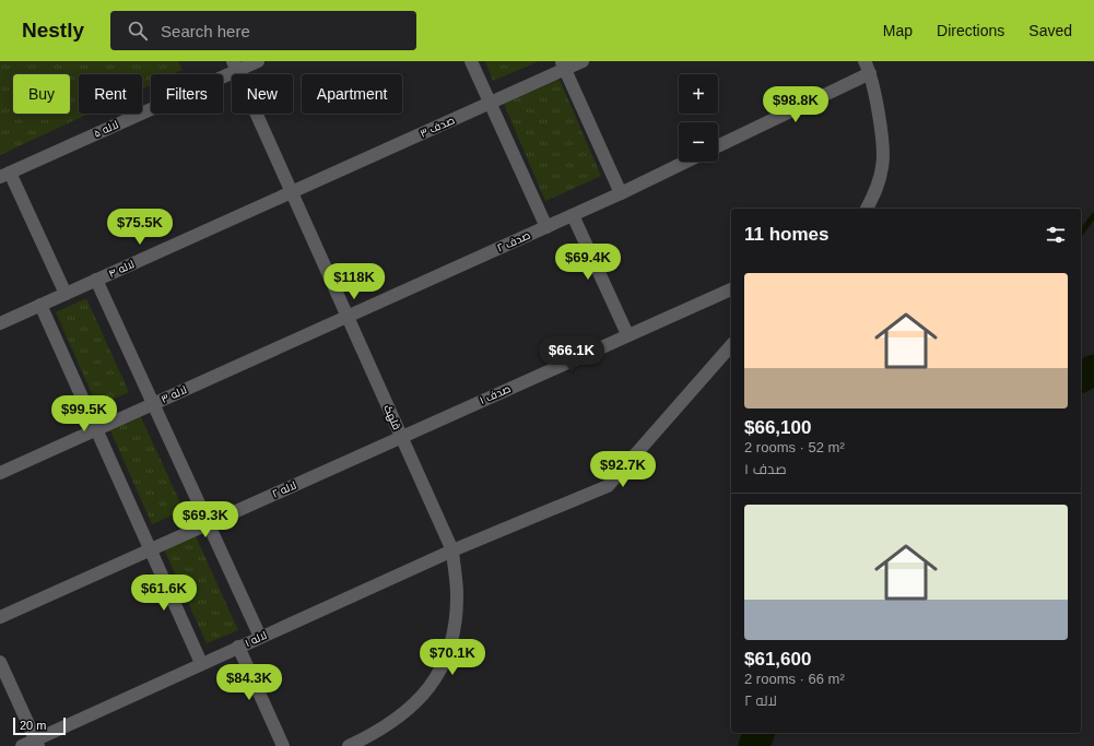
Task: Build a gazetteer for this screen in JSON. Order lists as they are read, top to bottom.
{
  "streets": {
    "street": [
      "صدف ۳",
      "لاله ۵",
      "صدف ۲",
      "لاله ۴",
      "لاله ۳",
      "صدف ۱",
      "قلهک",
      "لاله ۲",
      "لاله ۱"
    ]
  },
  "crossings": [
    ["صدف ۳", "لاله ۴"],
    ["صدف ۳", "قلهک"],
    ["لاله ۵", "قلهک"],
    ["صدف ۲", "لاله ۳"],
    ["صدف ۲", "قلهک"],
    ["لاله ۴", "قلهک"],
    ["لاله ۳", "قلهک"],
    ["صدف ۱", "قلهک"],
    ["صدف ۱", "لاله ۲"],
    ["قلهک", "لاله ۲"],
    ["قلهک", "لاله ۱"]
  ],
  "scale_bar": "20 m",
  "page": {
    "header": "Nestly",
    "search": "Search here",
    "nav": ["Map", "Directions", "Saved"],
    "map_buttons": ["+", "−"],
    "chip": [
      "Buy",
      "Rent",
      "Filters",
      "New",
      "Apartment"
    ],
    "price": [
      "$98.8K",
      "$75.5K",
      "$69.4K",
      "$118K",
      "$66.1K",
      "$99.5K",
      "$92.7K",
      "$69.3K",
      "$61.6K",
      "$70.1K",
      "$84.3K"
    ],
    "heading": "11 homes",
    "list": [
      {
        "name": "$66,100",
        "note": "2 rooms · 52 m² · صدف ۱"
      },
      {
        "name": "$61,600",
        "note": "2 rooms · 66 m² · لاله ۲"
      }
    ],
    "scale": "20 m"
  }
}
